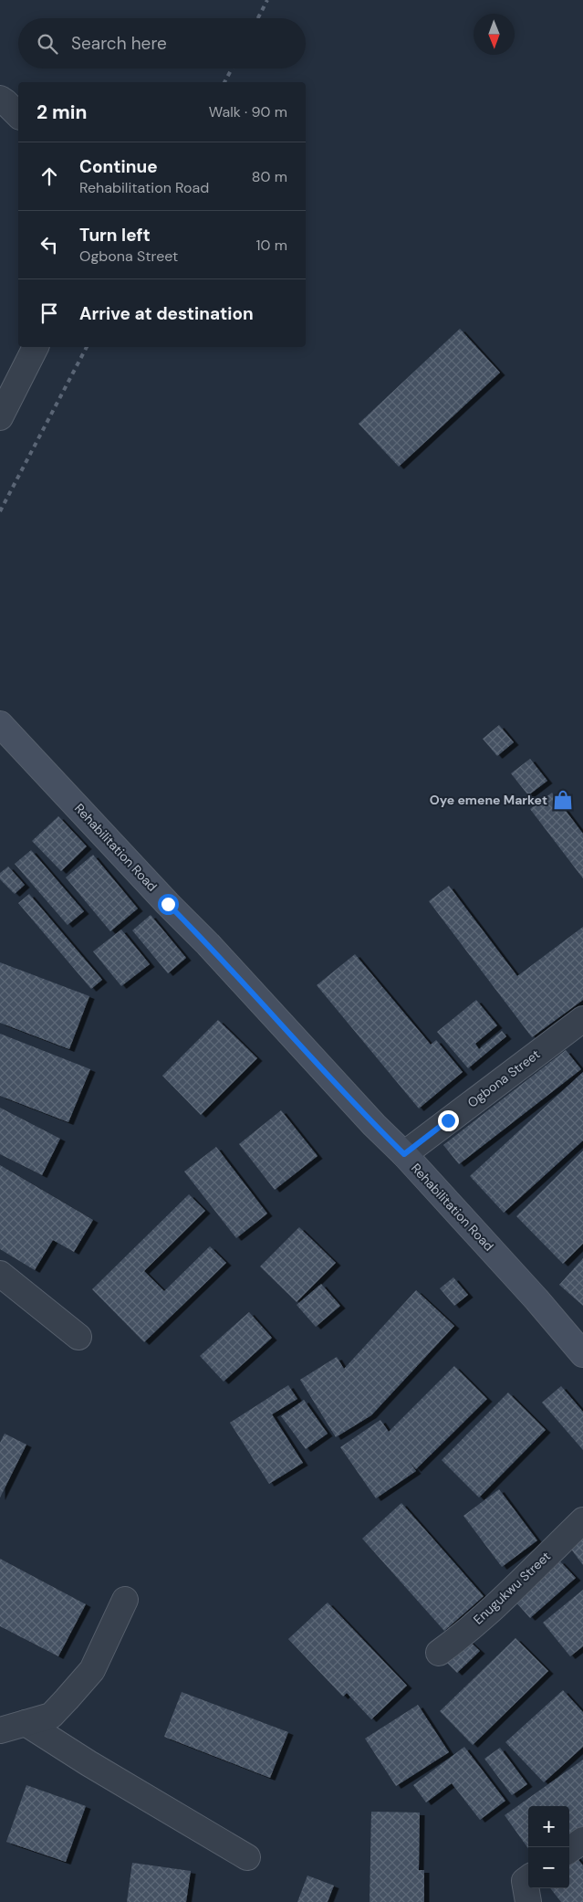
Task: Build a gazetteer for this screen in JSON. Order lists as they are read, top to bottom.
{
  "streets": {
    "main road": ["Rehabilitation Road"],
    "street": ["Ogbona Street", "Enugukwu Street"]
  },
  "crossings": [
    ["Rehabilitation Road", "Ogbona Street"]
  ],
  "places": {
    "shop": ["Oye emene Market"]
  },
  "north": "bottom",
  "page": {
    "search": "Search here",
    "heading": ["2 min", "Walk · 90 m"],
    "list": [
      ["Continue", "Rehabilitation Road", "80 m"],
      ["Turn left", "Ogbona Street", "10 m"],
      "Arrive at destination"
    ],
    "map_buttons": ["+", "−"]
  }
}
